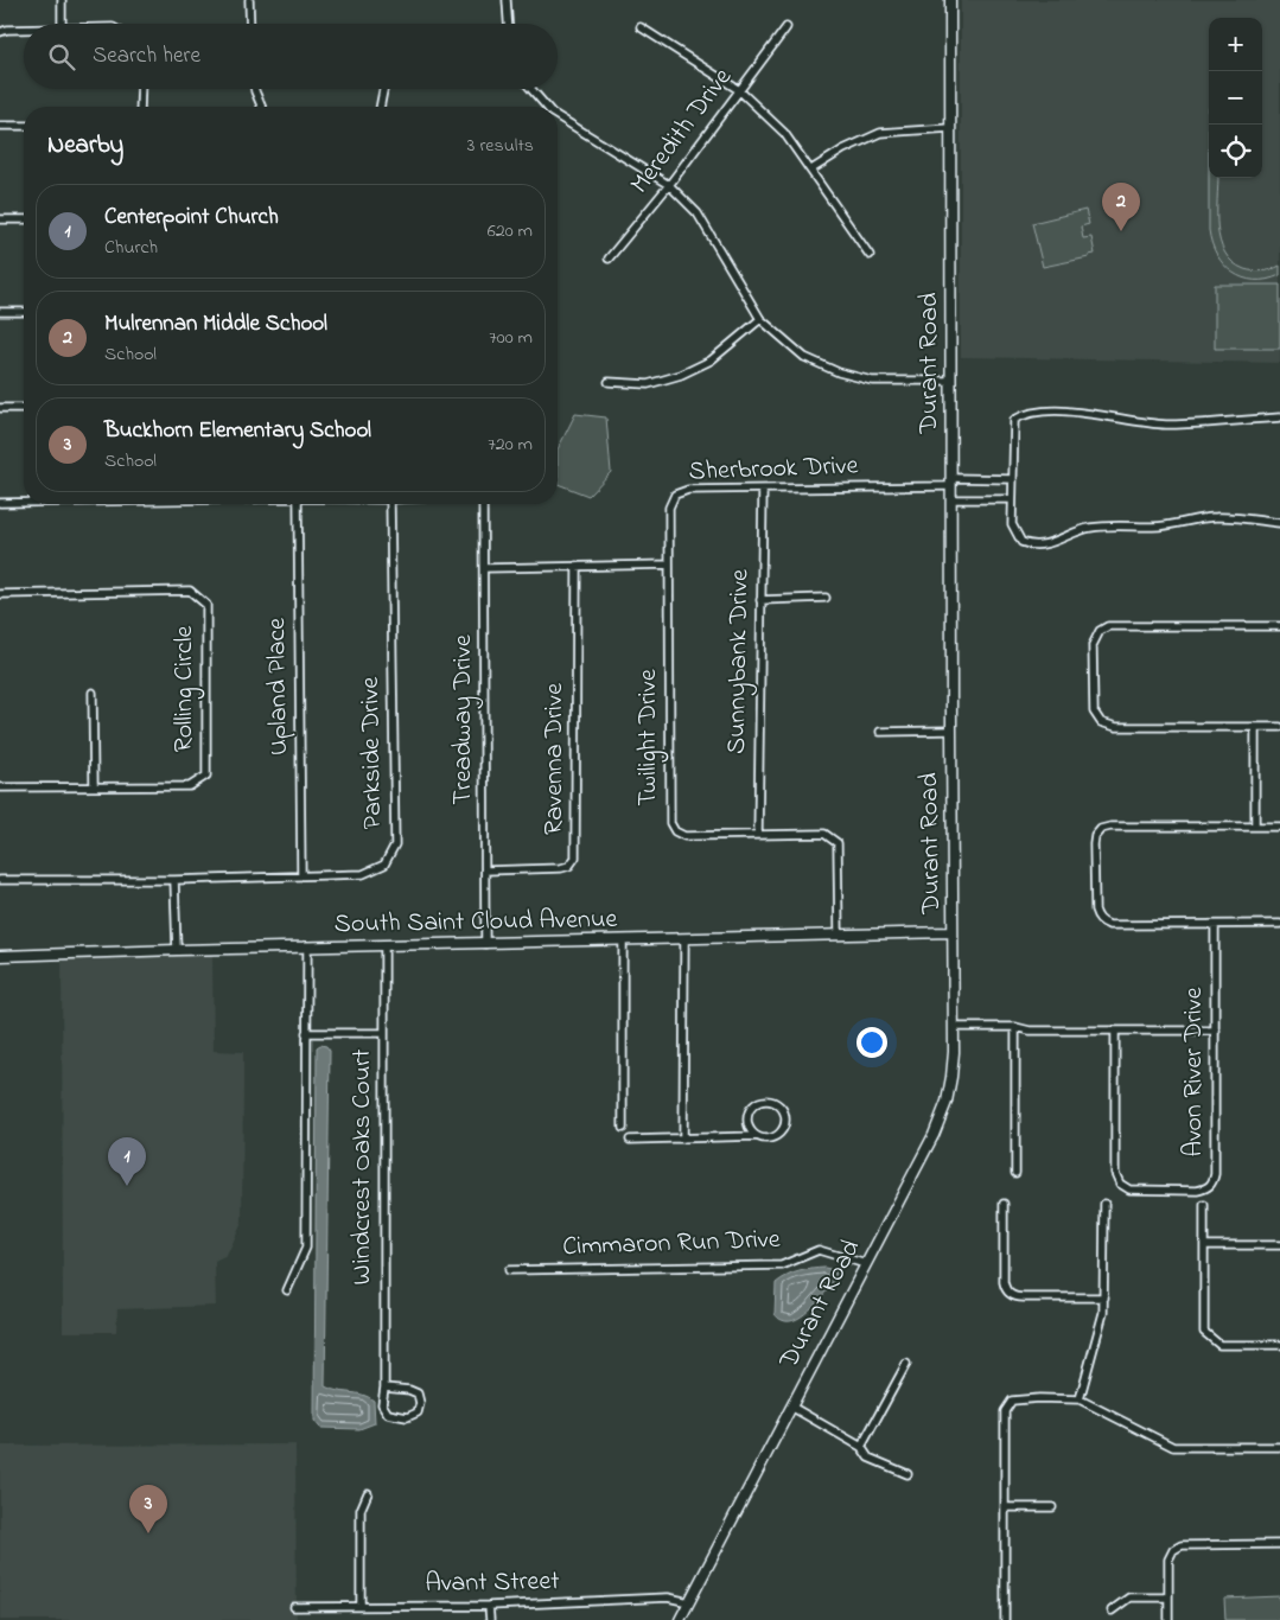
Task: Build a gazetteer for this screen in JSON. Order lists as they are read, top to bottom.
{
  "streets": {
    "street": [
      "Meredith Drive",
      "Durant Road",
      "Sherbrook Drive",
      "Sunnybank Drive",
      "Upland Place",
      "Rolling Circle",
      "Treadway Drive",
      "Twilight Drive",
      "Parkside Drive",
      "Ravenna Drive",
      "South Saint Cloud Avenue",
      "Avon River Drive",
      "Windcrest Oaks Court",
      "Cimmaron Run Drive",
      "Avant Street"
    ]
  },
  "crossings": [
    ["Durant Road", "Sherbrook Drive"],
    ["Durant Road", "South Saint Cloud Avenue"],
    ["Durant Road", "Cimmaron Run Drive"],
    ["Durant Road", "Avant Street"],
    ["Sherbrook Drive", "Sunnybank Drive"],
    ["Sherbrook Drive", "Twilight Drive"],
    ["Sunnybank Drive", "Twilight Drive"],
    ["Upland Place", "Parkside Drive"],
    ["Treadway Drive", "Ravenna Drive"],
    ["Treadway Drive", "South Saint Cloud Avenue"],
    ["Twilight Drive", "South Saint Cloud Avenue"],
    ["South Saint Cloud Avenue", "Windcrest Oaks Court"]
  ],
  "page": {
    "map_buttons": ["+", "−"],
    "search": "Search here",
    "heading": ["Nearby", "3 results"],
    "pins": ["2", "1", "3"],
    "list": [
      {
        "mark": "1",
        "name": "Centerpoint Church",
        "note": "Church",
        "value": "620 m"
      },
      {
        "mark": "2",
        "name": "Mulrennan Middle School",
        "note": "School",
        "value": "700 m"
      },
      {
        "mark": "3",
        "name": "Buckhorn Elementary School",
        "note": "School",
        "value": "720 m"
      }
    ]
  }
}
